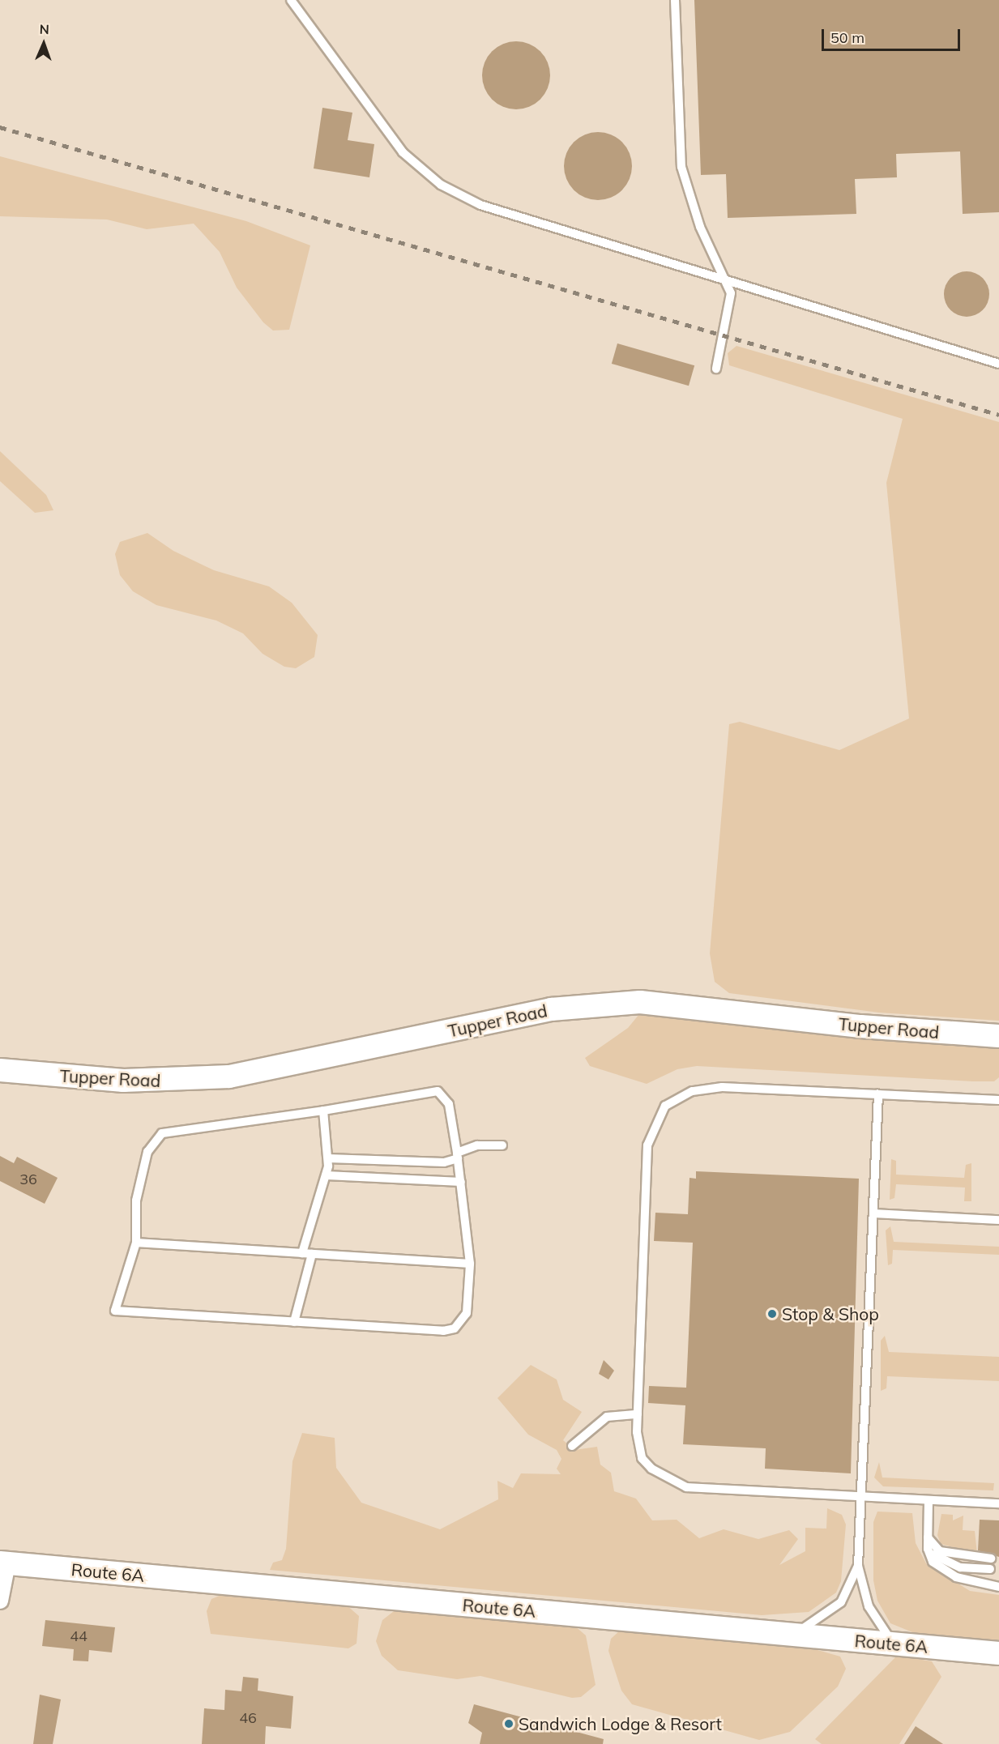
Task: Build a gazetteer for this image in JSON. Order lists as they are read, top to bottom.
{
  "streets": {
    "main road": ["Tupper Road", "Route 6A"]
  },
  "places": ["Stop & Shop", "Sandwich Lodge & Resort"],
  "house_numbers": ["36", "44", "46"],
  "scale_bar": "50 m",
  "north": "top"
}
